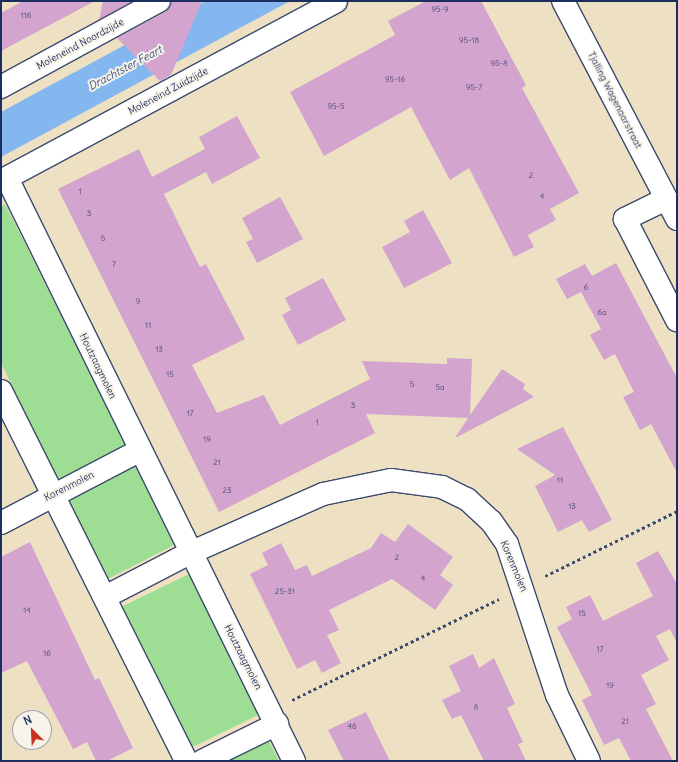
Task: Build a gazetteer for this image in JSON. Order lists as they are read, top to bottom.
{
  "streets": {
    "street": [
      "Moleneind Noordzijde",
      "Moleneind Zuidzijde",
      "Tjalling Wagenaarstraat",
      "Houtzaagmolen",
      "Korenmolen"
    ]
  },
  "crossings": [
    ["Moleneind Zuidzijde", "Houtzaagmolen"],
    ["Houtzaagmolen", "Korenmolen"]
  ],
  "water": ["Drachtster Feart"],
  "house_numbers": [
    "95-9",
    "116",
    "95-18",
    "95-8",
    "95-16",
    "95-7",
    "95-5",
    "2",
    "1",
    "4",
    "3",
    "5",
    "7",
    "6",
    "9",
    "6a",
    "11",
    "13",
    "15",
    "5",
    "5a",
    "3",
    "17",
    "1",
    "19",
    "21",
    "11",
    "23",
    "13",
    "2",
    "4",
    "25-31",
    "14",
    "15",
    "17",
    "16",
    "19",
    "8",
    "21",
    "46"
  ],
  "north": "top left"
}
